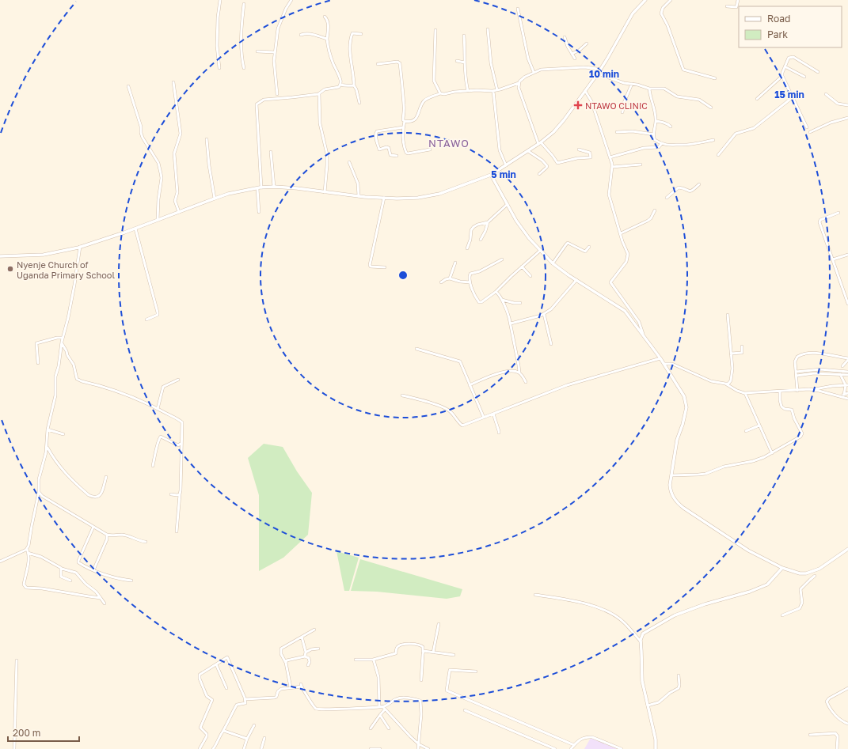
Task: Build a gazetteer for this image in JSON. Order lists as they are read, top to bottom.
{
  "districts": ["NTAWO"],
  "places": {
    "health": ["NTAWO CLINIC"],
    "other": ["Nyenje Church of Uganda Primary School"]
  },
  "legend": ["Road", "Park"],
  "scale_bar": "200 m",
  "rings": ["10 min", "15 min", "5 min"]
}
